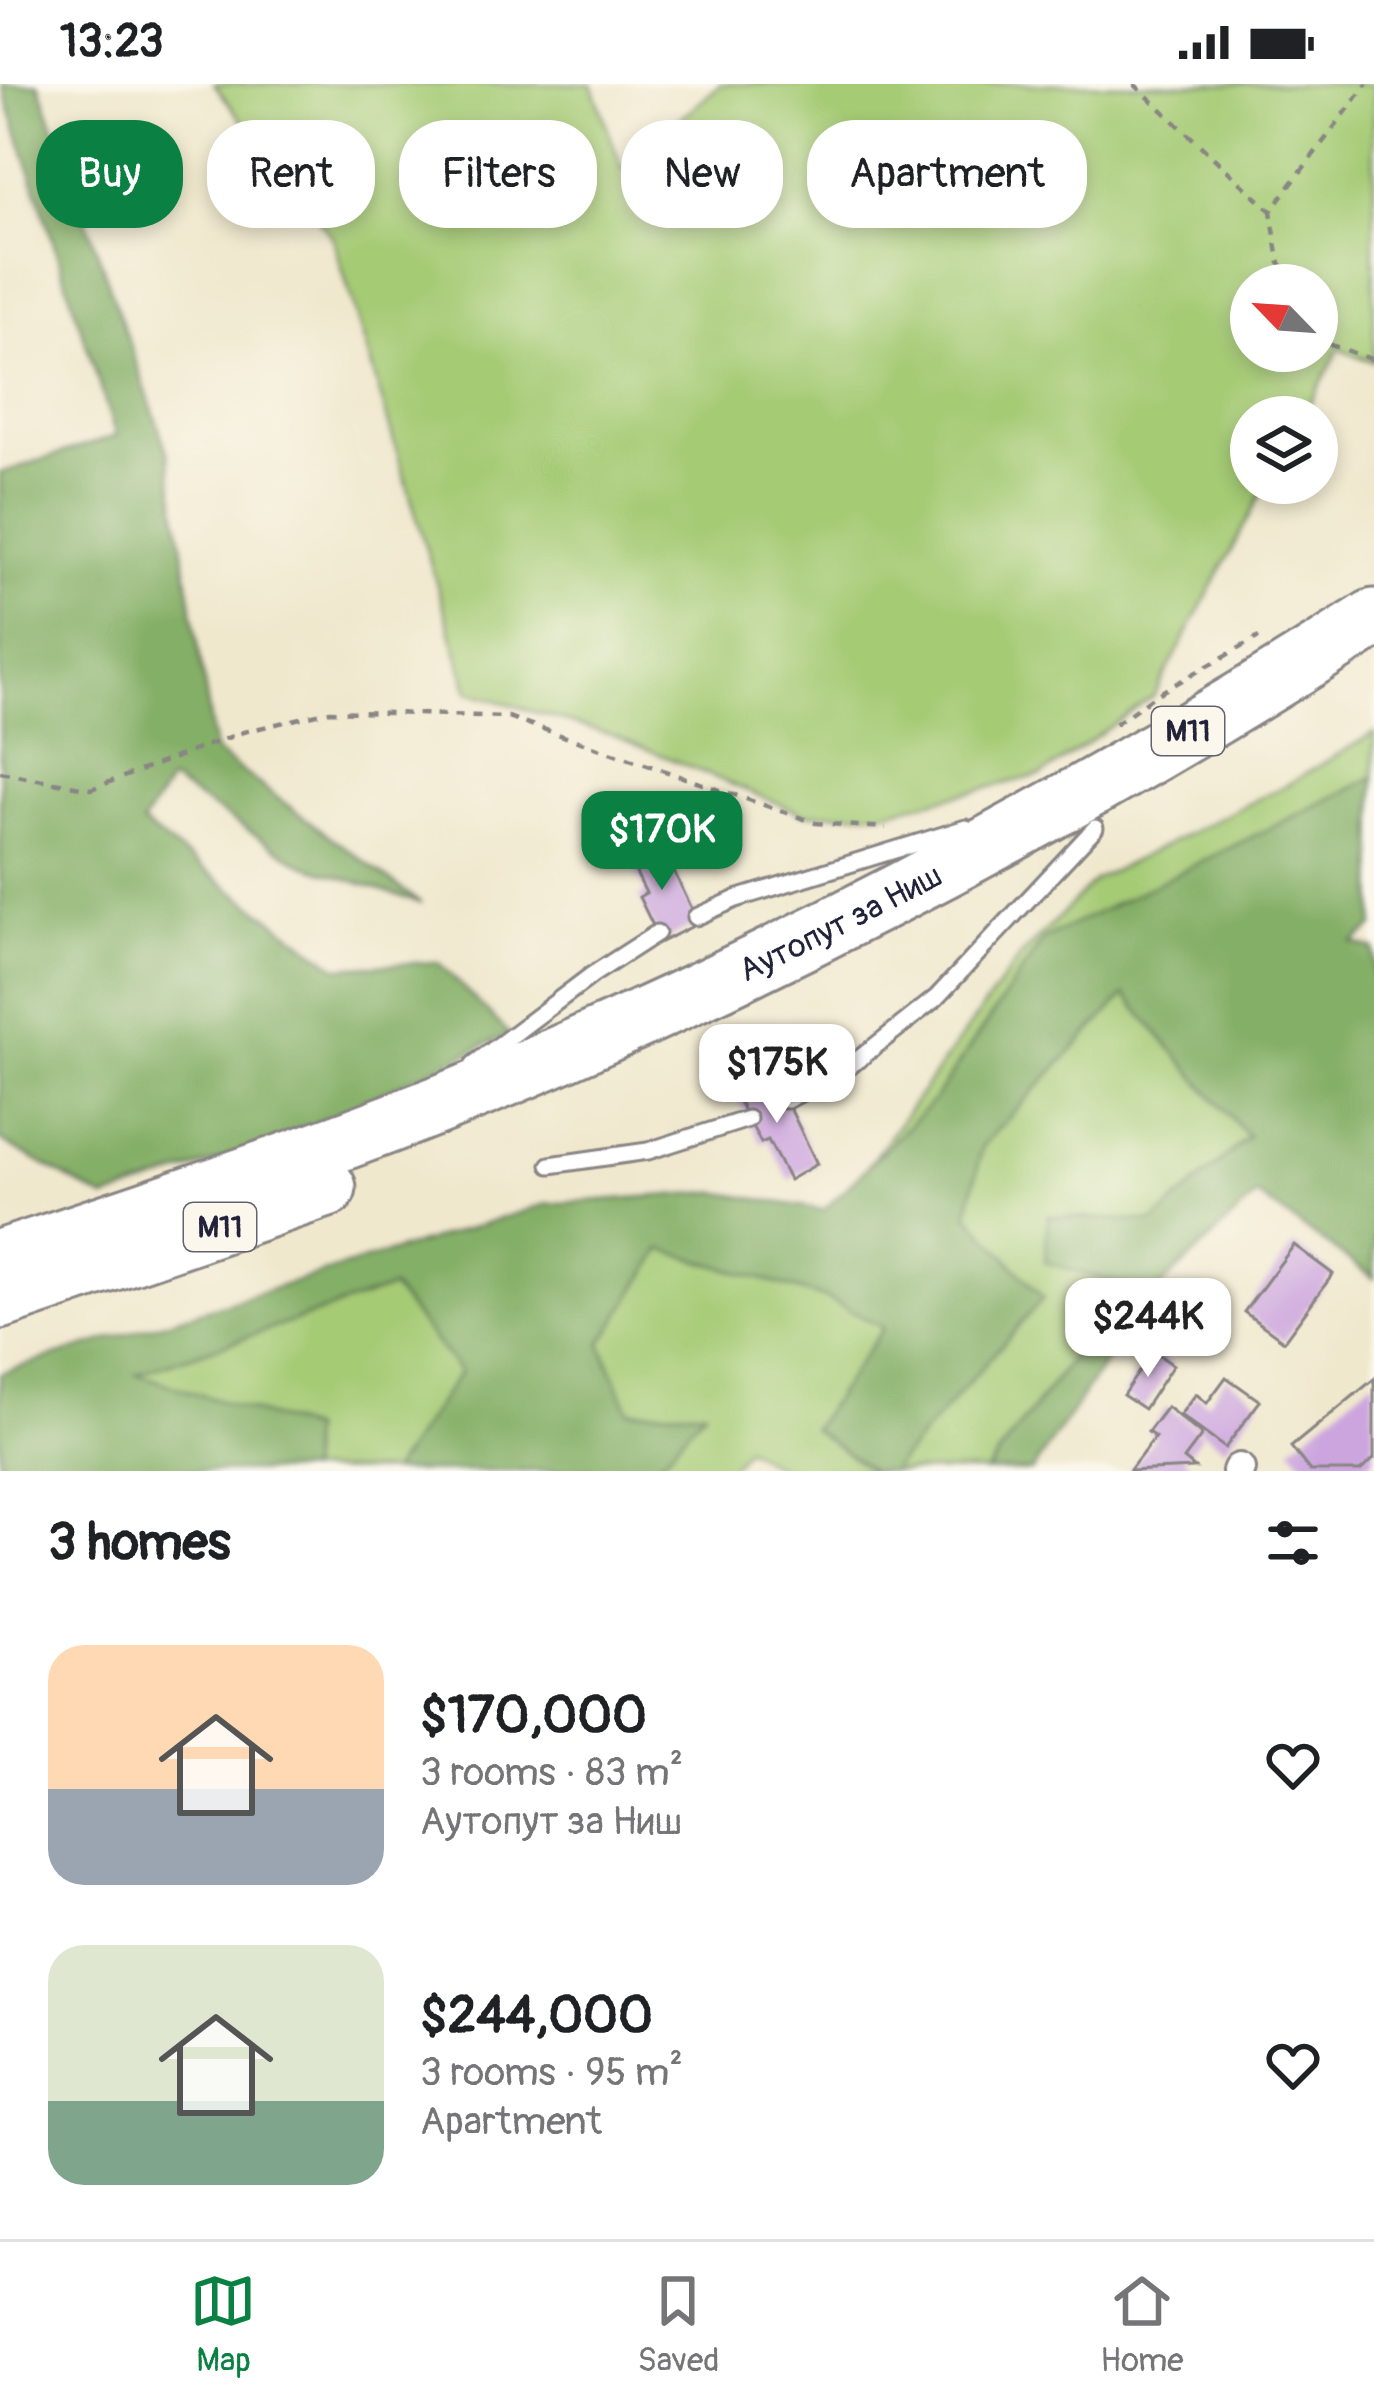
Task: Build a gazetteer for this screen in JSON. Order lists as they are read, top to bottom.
{
  "streets": {
    "highway": ["M11", "Аутопут за Ниш"]
  },
  "north": "top left",
  "page": {
    "status": "13:23",
    "chip": [
      "Buy",
      "Rent",
      "Filters",
      "New",
      "Apartment"
    ],
    "price": ["$170K", "$175K", "$244K"],
    "heading": "3 homes",
    "list": [
      {
        "name": "$170,000",
        "note": "3 rooms · 83 m² · Аутопут за Ниш"
      },
      {
        "name": "$244,000",
        "note": "3 rooms · 95 m² · Apartment"
      }
    ],
    "tabs": ["Map", "Saved", "Home"]
  }
}
